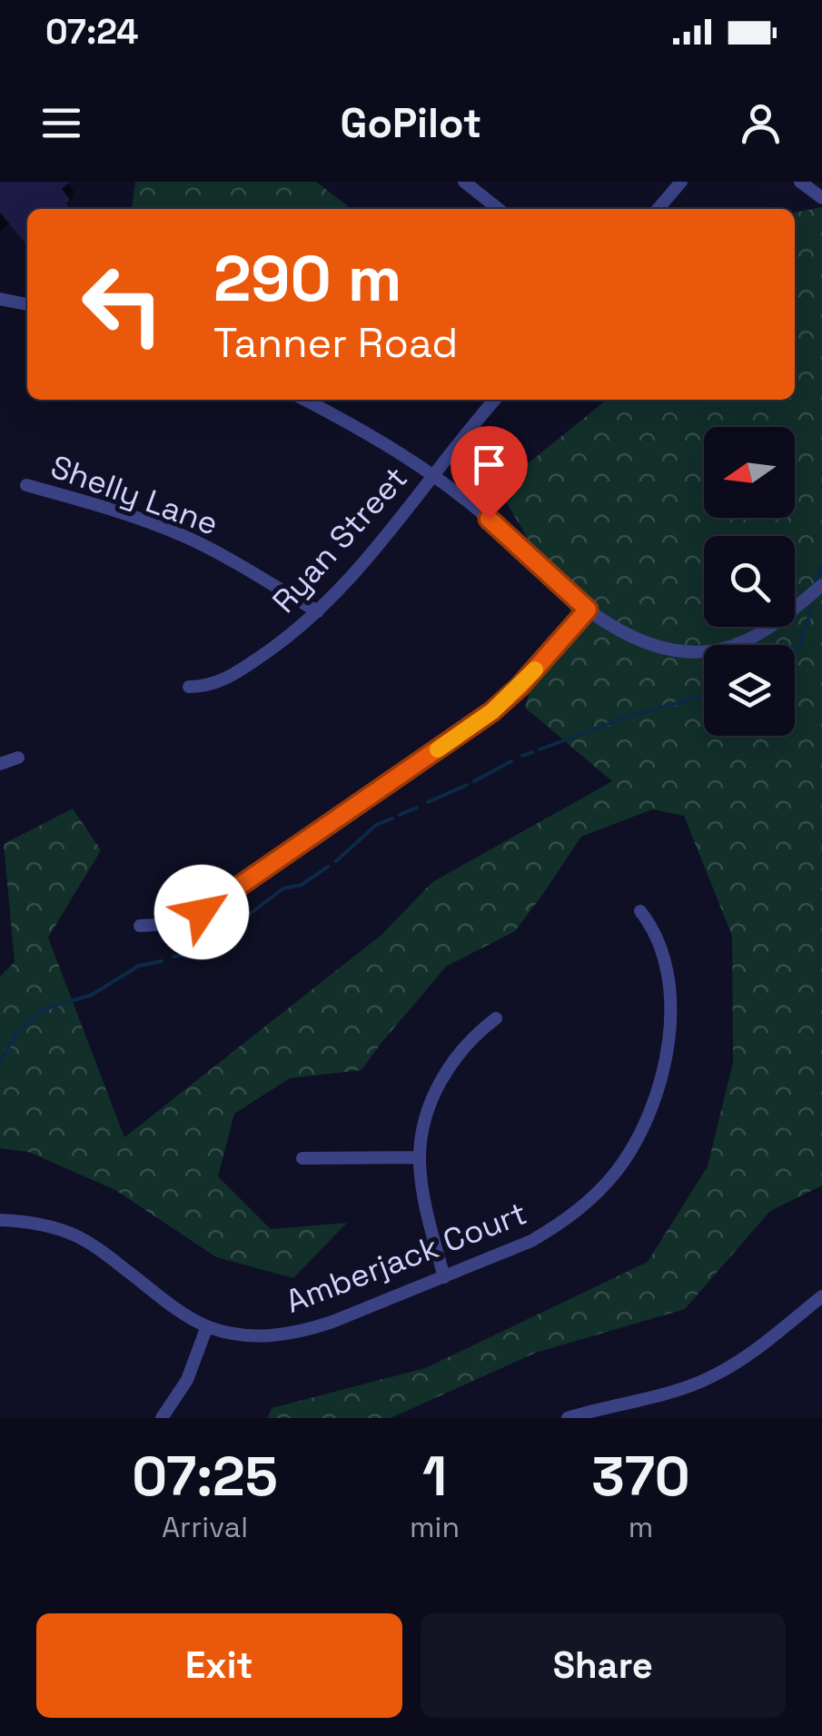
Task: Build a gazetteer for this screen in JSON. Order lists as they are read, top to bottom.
{
  "streets": {
    "street": ["Shelly Lane", "Ryan Street", "Amberjack Court"]
  },
  "crossings": [
    ["Shelly Lane", "Ryan Street"]
  ],
  "north": "left",
  "page": {
    "status": "07:24",
    "header": "GoPilot",
    "turn": ["290 m", "Tanner Road"],
    "eta": [
      "07:25",
      "Arrival",
      "1",
      "min",
      "370",
      "m"
    ],
    "buttons": ["Exit", "Share"]
  }
}
